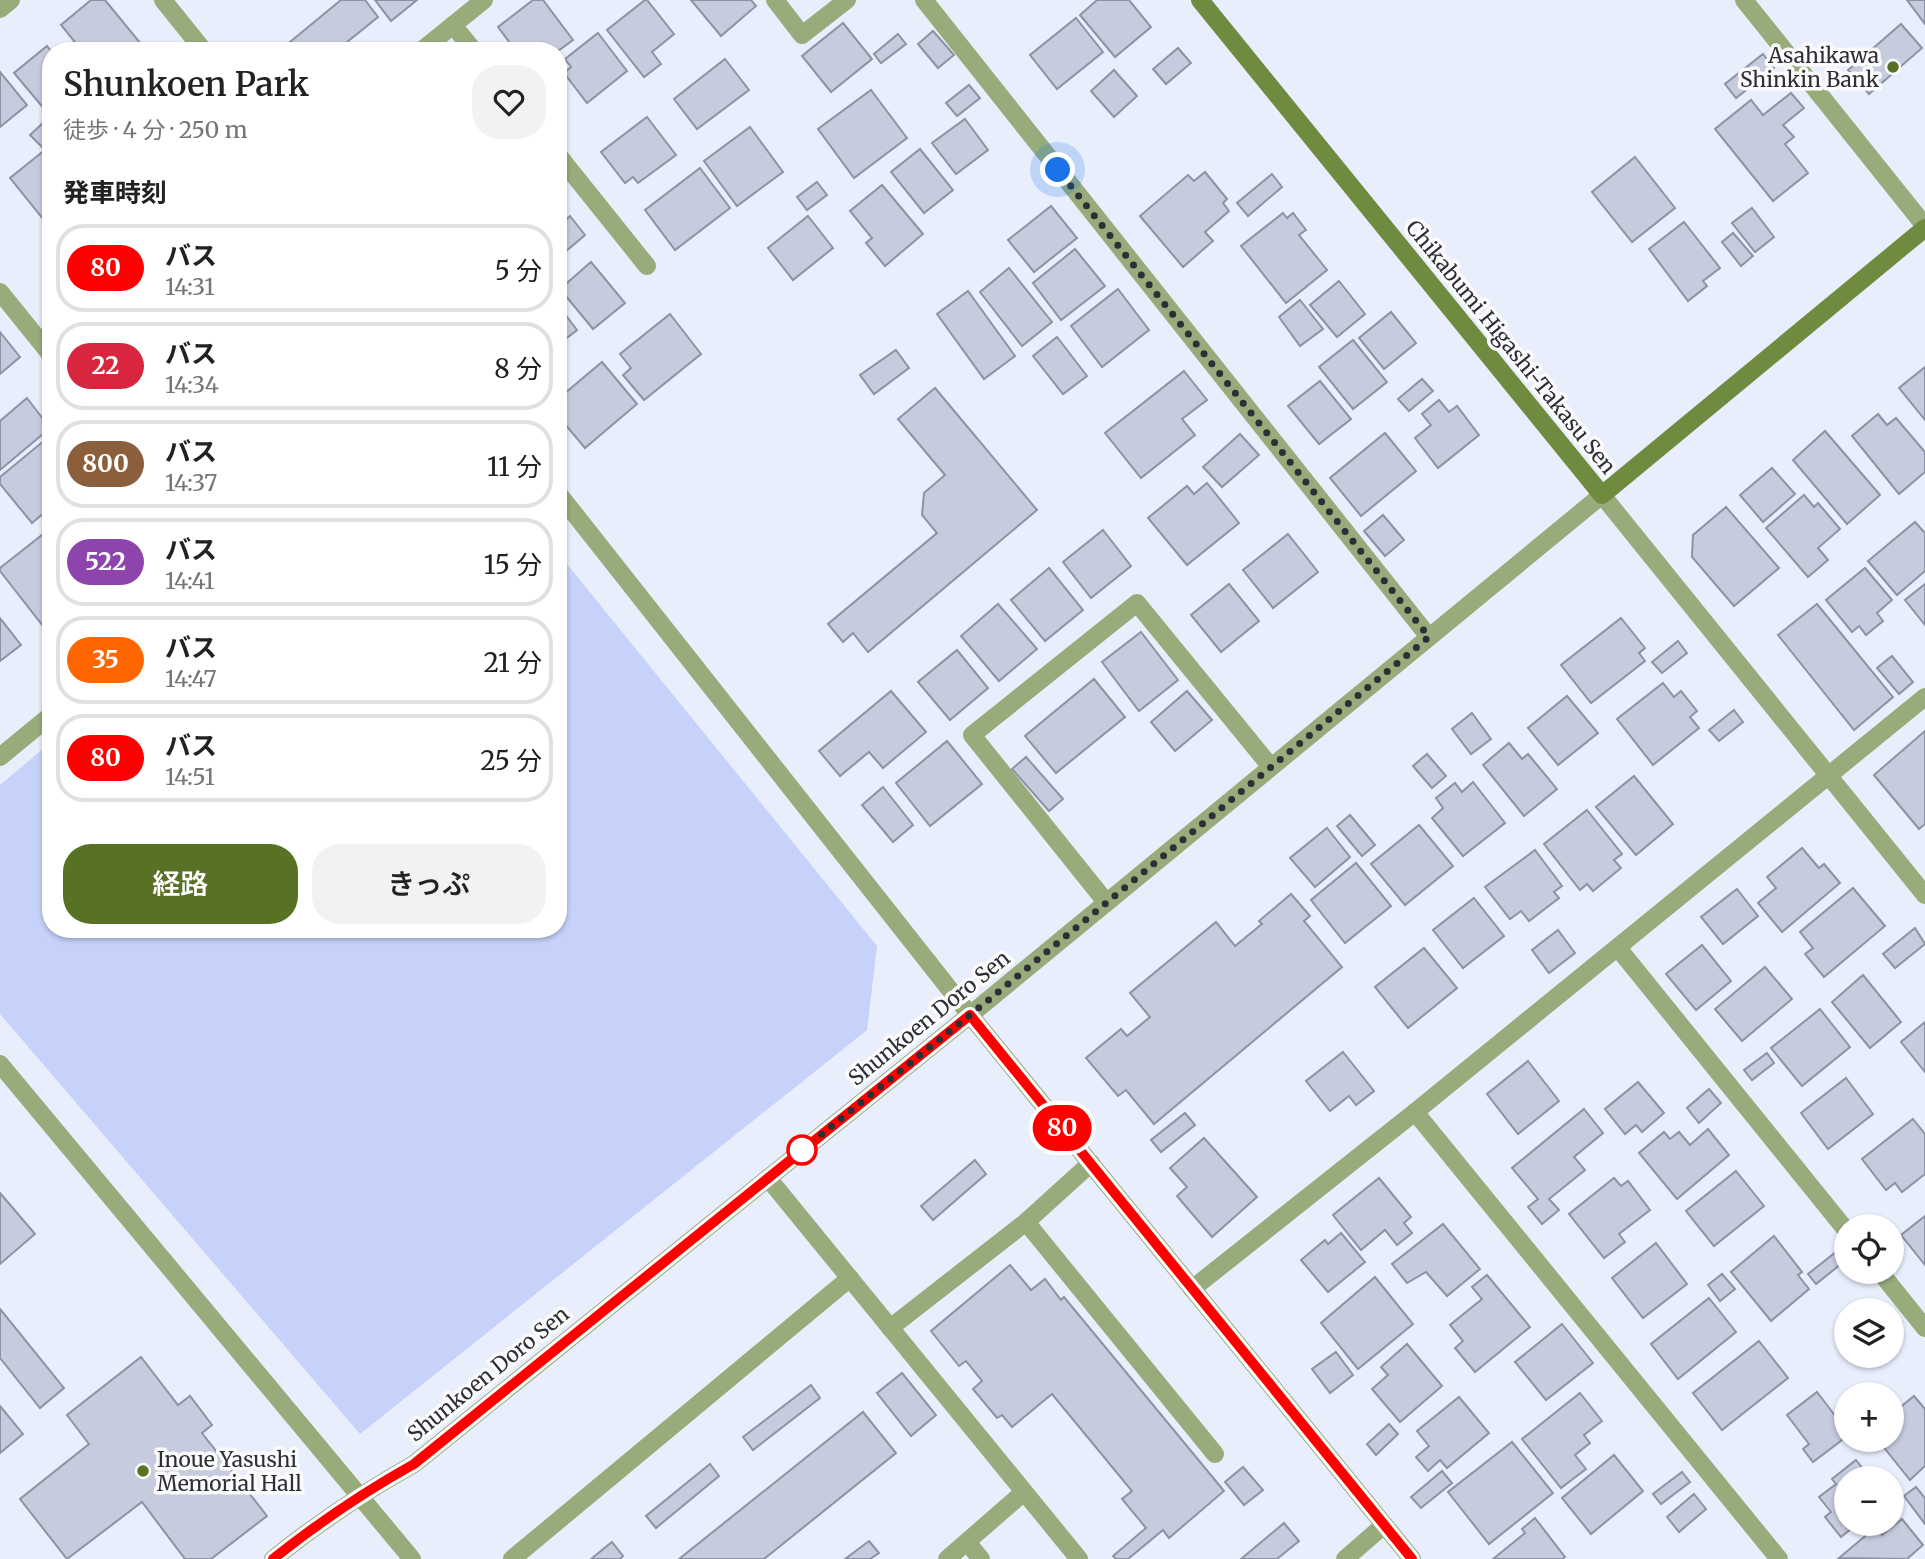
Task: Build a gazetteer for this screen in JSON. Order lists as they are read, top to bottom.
{
  "streets": {
    "street": ["Chikabumi Higashi-Takasu Sen", "Shunkoen Doro Sen"]
  },
  "crossings": [
    ["Chikabumi Higashi-Takasu Sen", "Shunkoen Doro Sen"]
  ],
  "places": ["Asahikawa Shinkin Bank", "Inoue Yasushi Memorial Hall"],
  "lines": ["bus line 80"],
  "page": {
    "on_map": "80",
    "heading": [
      ["Shunkoen Park", "徒歩 · 4 分 · 250 m"],
      "発車時刻"
    ],
    "list": [
      {
        "mark": "80",
        "name": "バス",
        "note": "14:31",
        "value": "5 分"
      },
      {
        "mark": "22",
        "name": "バス",
        "note": "14:34",
        "value": "8 分"
      },
      {
        "mark": "800",
        "name": "バス",
        "note": "14:37",
        "value": "11 分"
      },
      {
        "mark": "522",
        "name": "バス",
        "note": "14:41",
        "value": "15 分"
      },
      {
        "mark": "35",
        "name": "バス",
        "note": "14:47",
        "value": "21 分"
      },
      {
        "mark": "80",
        "name": "バス",
        "note": "14:51",
        "value": "25 分"
      }
    ],
    "buttons": ["経路", "きっぷ"],
    "map_buttons": ["+", "−"]
  }
}
